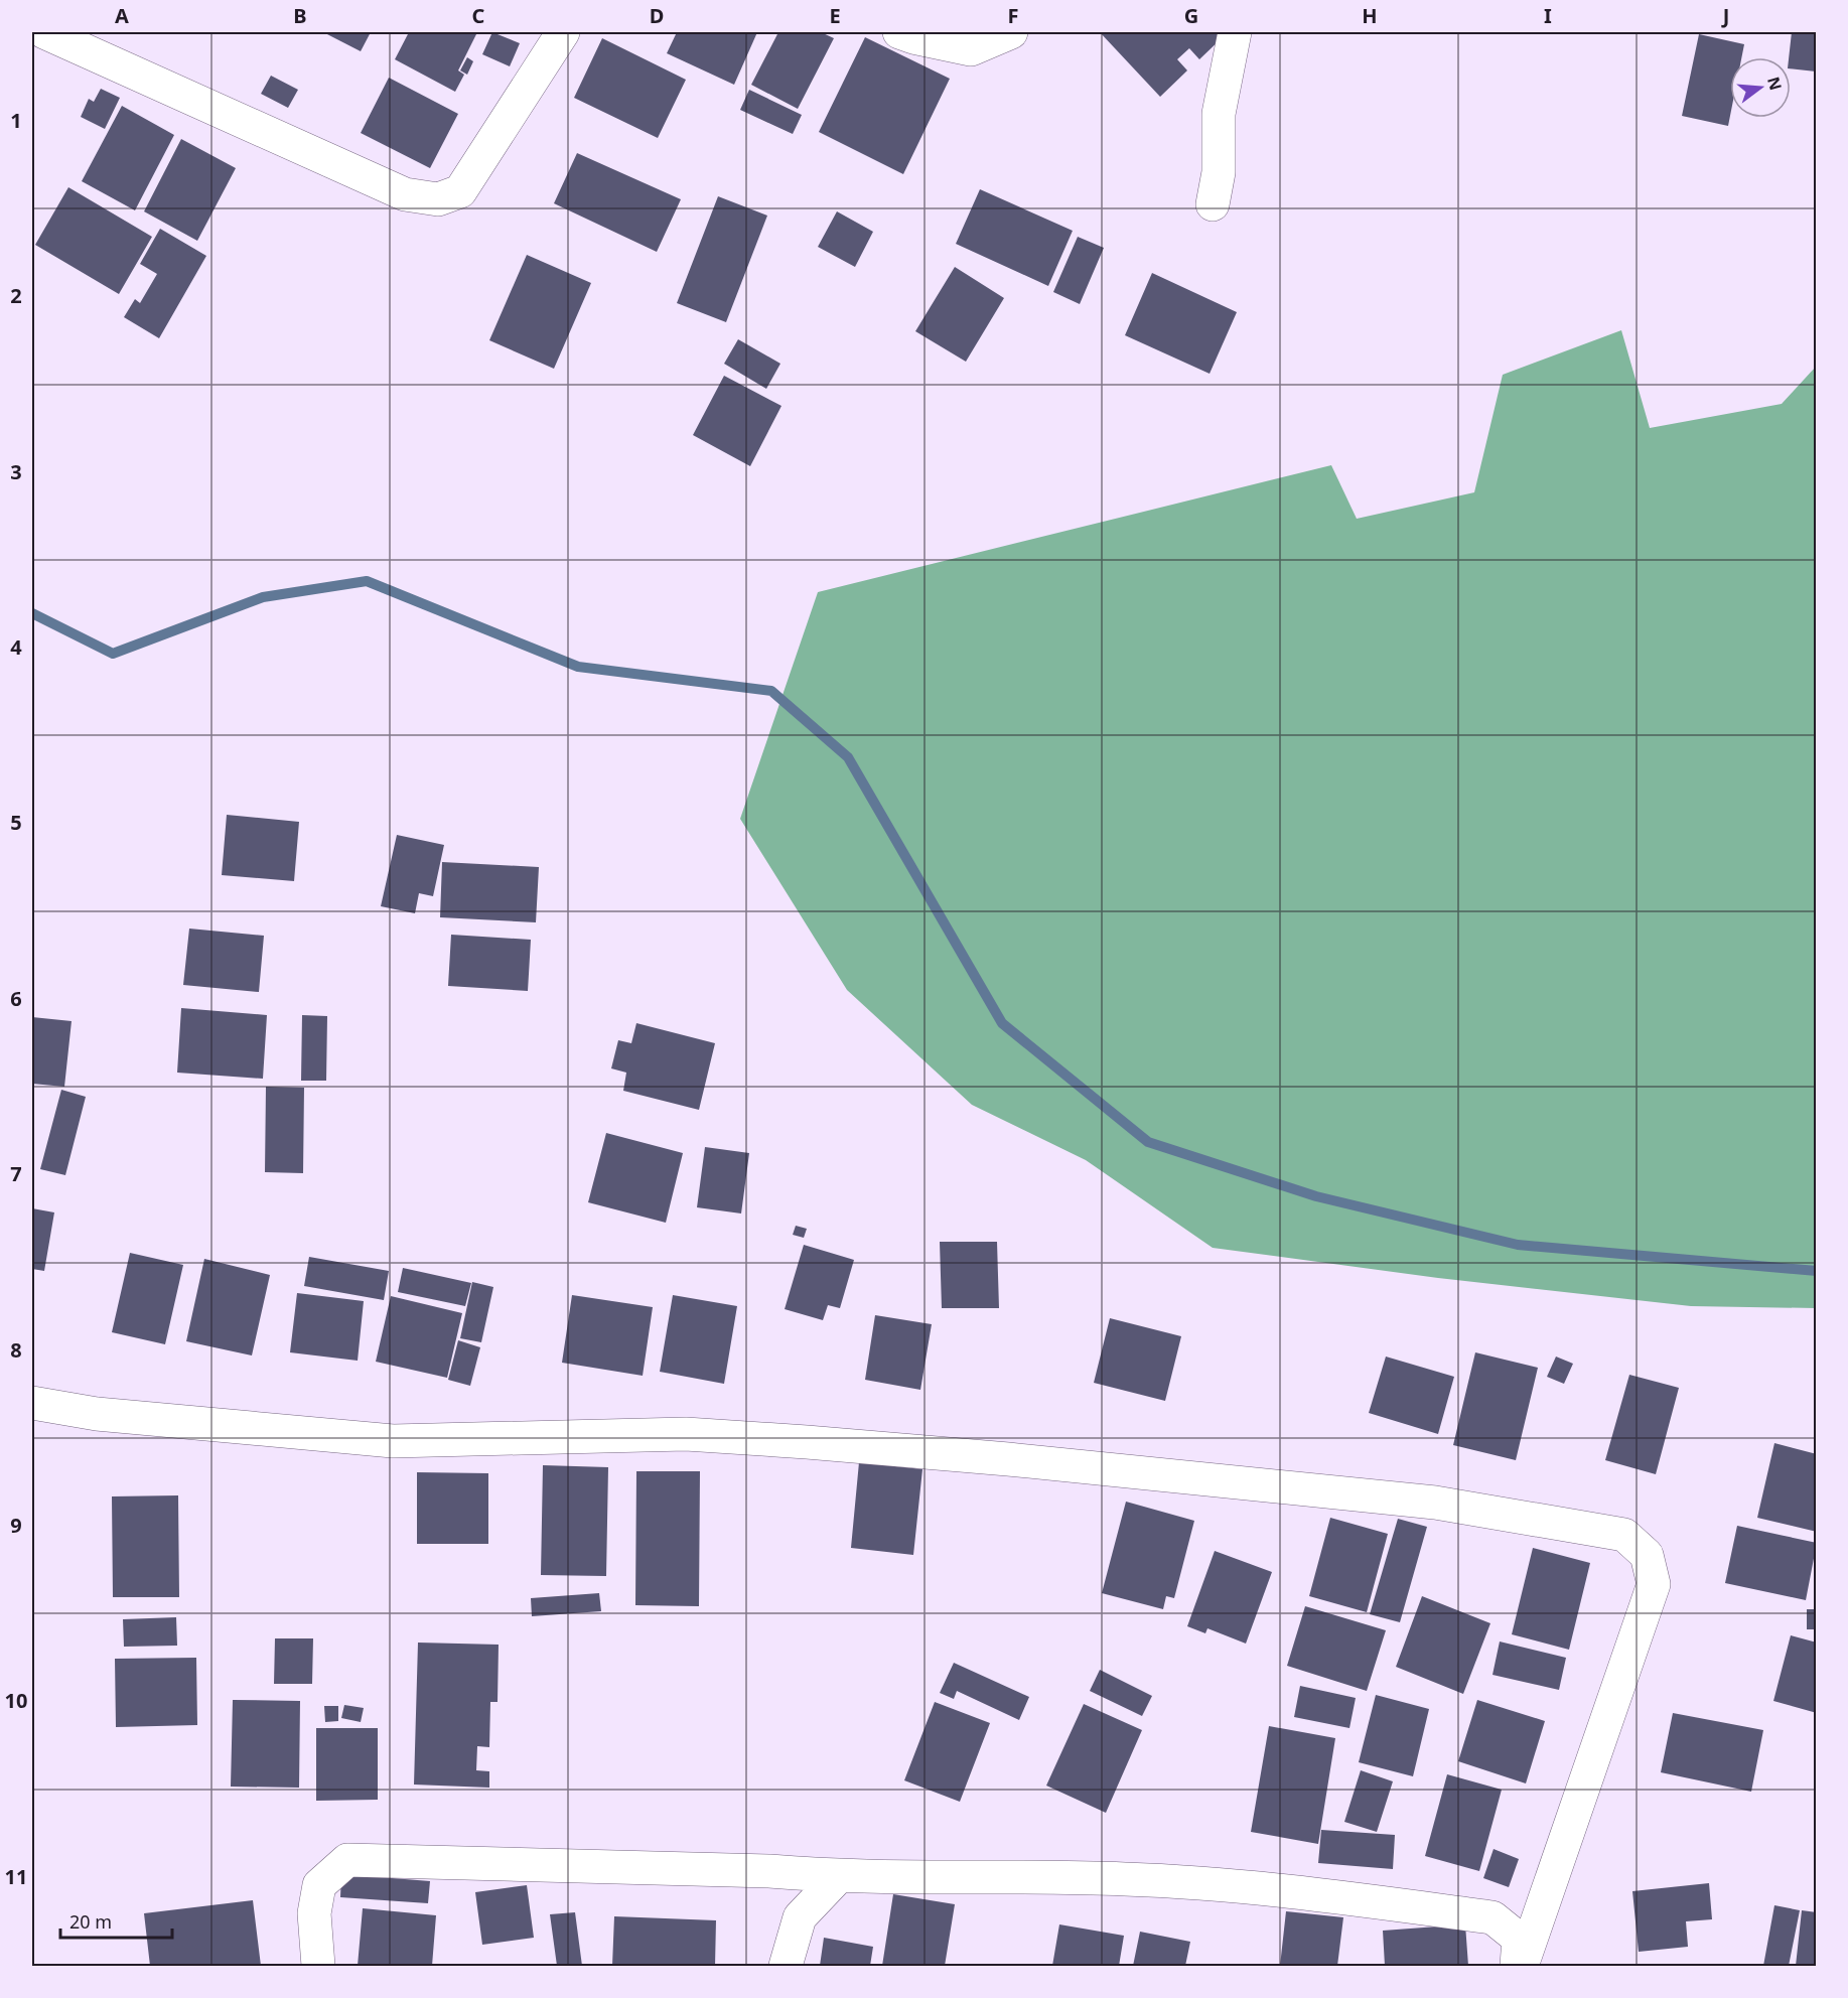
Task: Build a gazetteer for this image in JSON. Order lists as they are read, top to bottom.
{
  "scale_bar": "20 m",
  "north": "right",
  "grid": {
    "columns": [
      "A",
      "B",
      "C",
      "D",
      "E",
      "F",
      "G",
      "H",
      "I",
      "J"
    ],
    "rows": [
      "1",
      "2",
      "3",
      "4",
      "5",
      "6",
      "7",
      "8",
      "9",
      "10",
      "11"
    ]
  }
}
